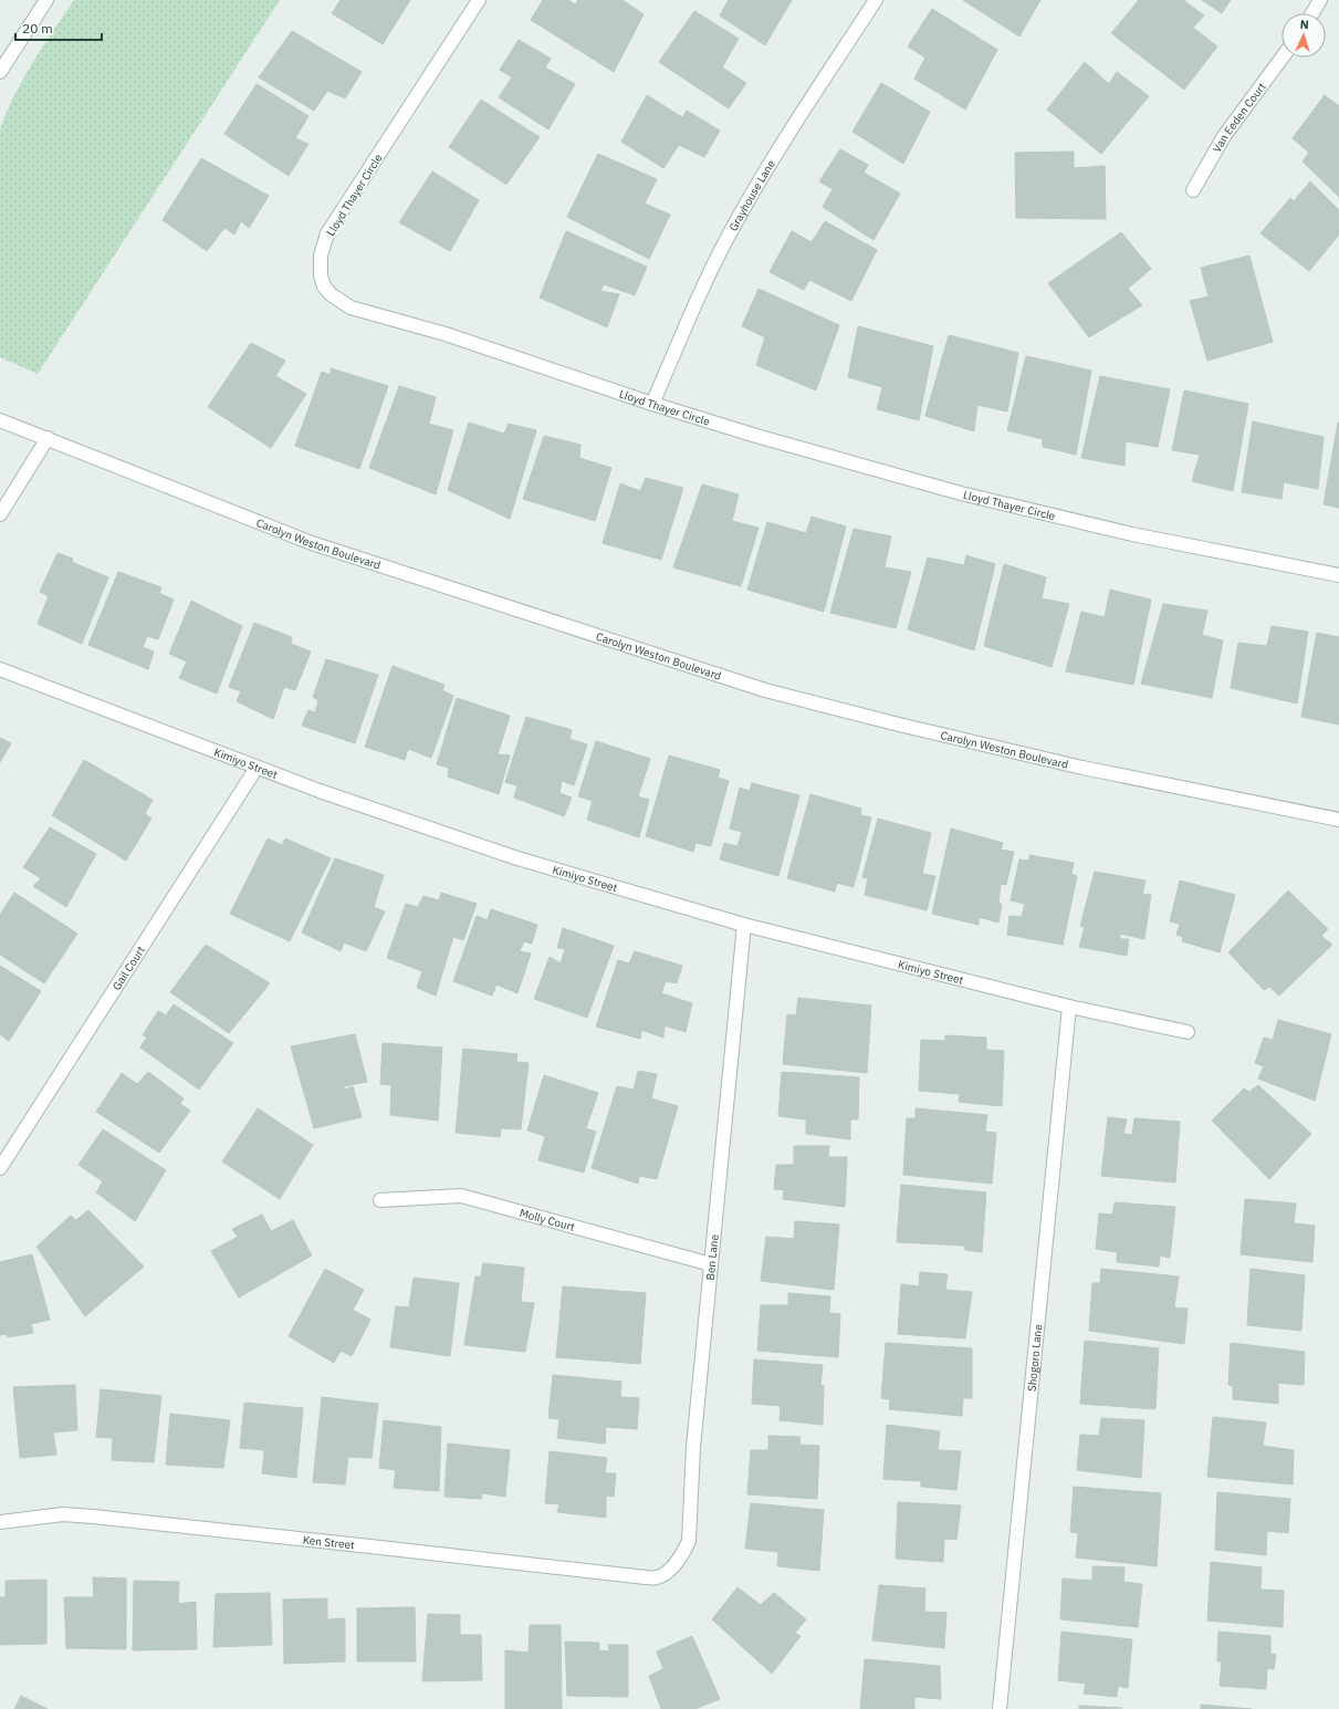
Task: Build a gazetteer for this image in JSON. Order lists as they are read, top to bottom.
{
  "streets": {
    "street": [
      "Van Eeden Court",
      "Lloyd Thayer Circle",
      "Grayhouse Lane",
      "Carolyn Weston Boulevard",
      "Kimiyo Street",
      "Gail Court",
      "Molly Court",
      "Ben Lane",
      "Shogoro Lane",
      "Ken Street"
    ]
  },
  "crossings": [
    ["Lloyd Thayer Circle", "Grayhouse Lane"],
    ["Kimiyo Street", "Gail Court"],
    ["Kimiyo Street", "Ben Lane"],
    ["Kimiyo Street", "Shogoro Lane"],
    ["Molly Court", "Ben Lane"],
    ["Ben Lane", "Ken Street"]
  ],
  "scale_bar": "20 m",
  "north": "top"
}
